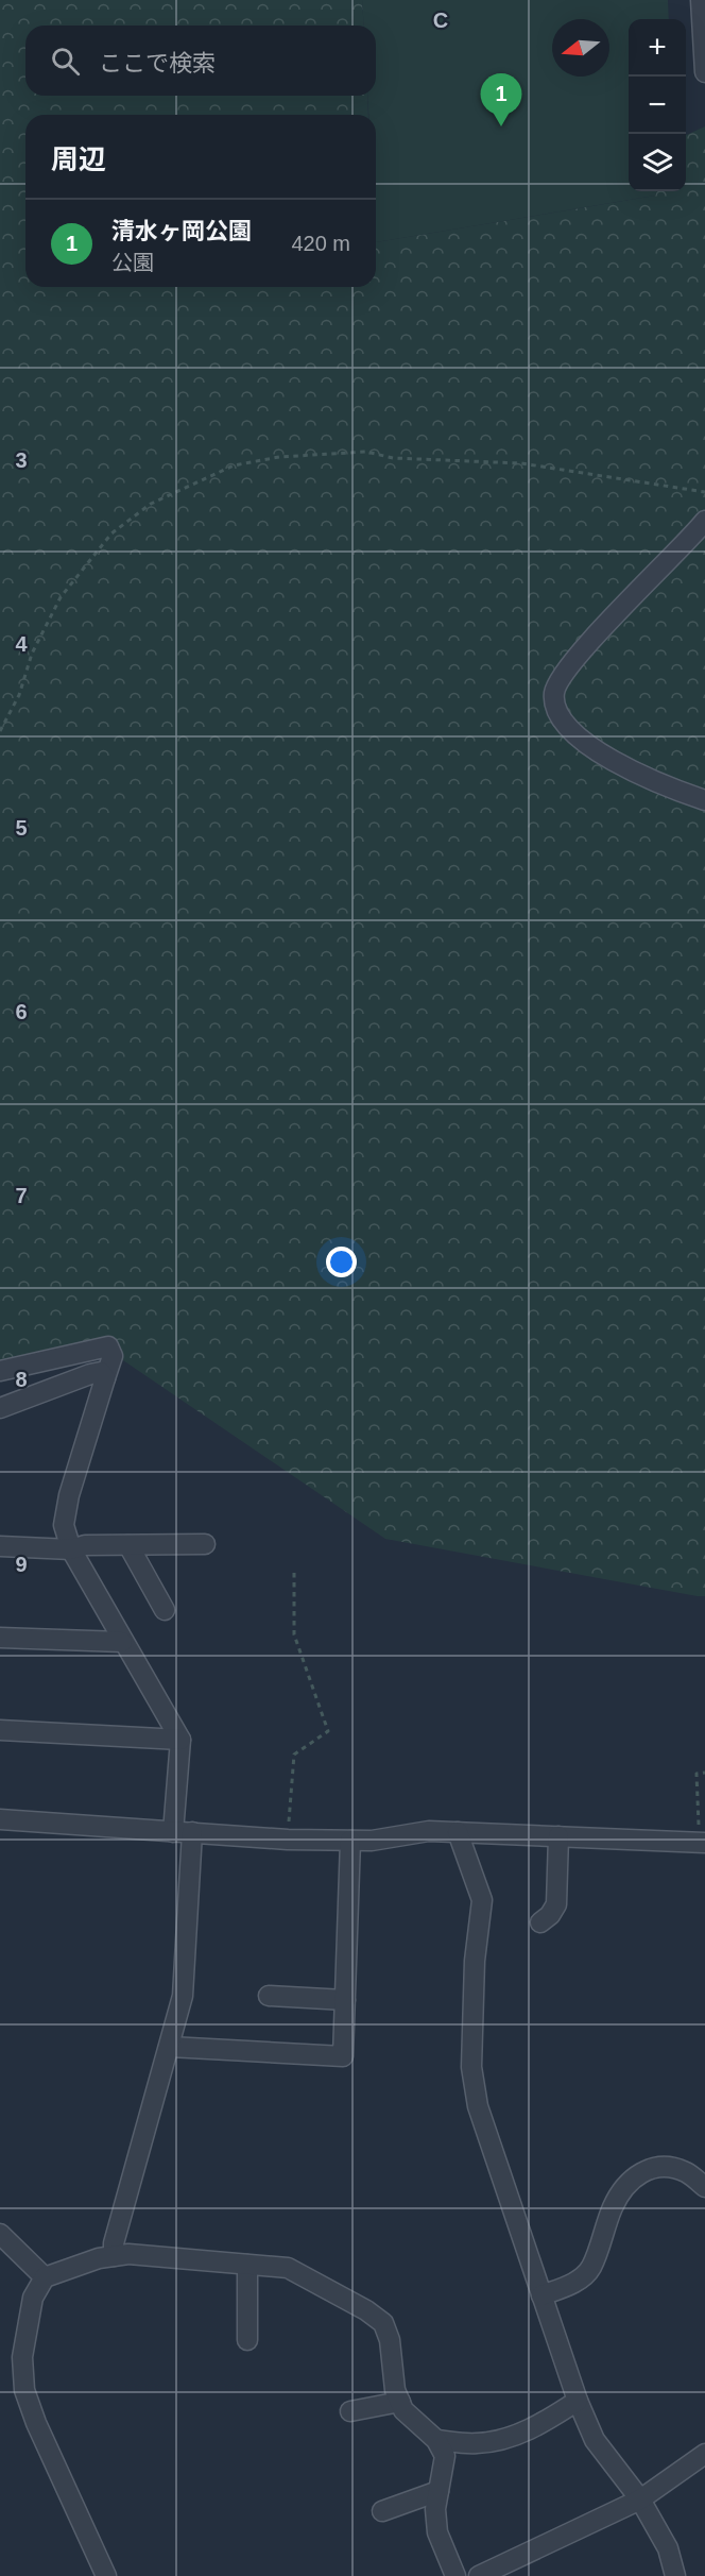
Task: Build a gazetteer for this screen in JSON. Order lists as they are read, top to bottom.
{
  "north": "left",
  "page": {
    "map_buttons": ["+", "−"],
    "search": "ここで検索",
    "pins": "1",
    "heading": "周辺",
    "list": [
      {
        "mark": "1",
        "name": "清水ヶ岡公園",
        "note": "公園",
        "value": "420 m"
      }
    ]
  },
  "grid": {
    "columns": ["C"],
    "rows": [
      "3",
      "4",
      "5",
      "6",
      "7",
      "8",
      "9"
    ]
  }
}
